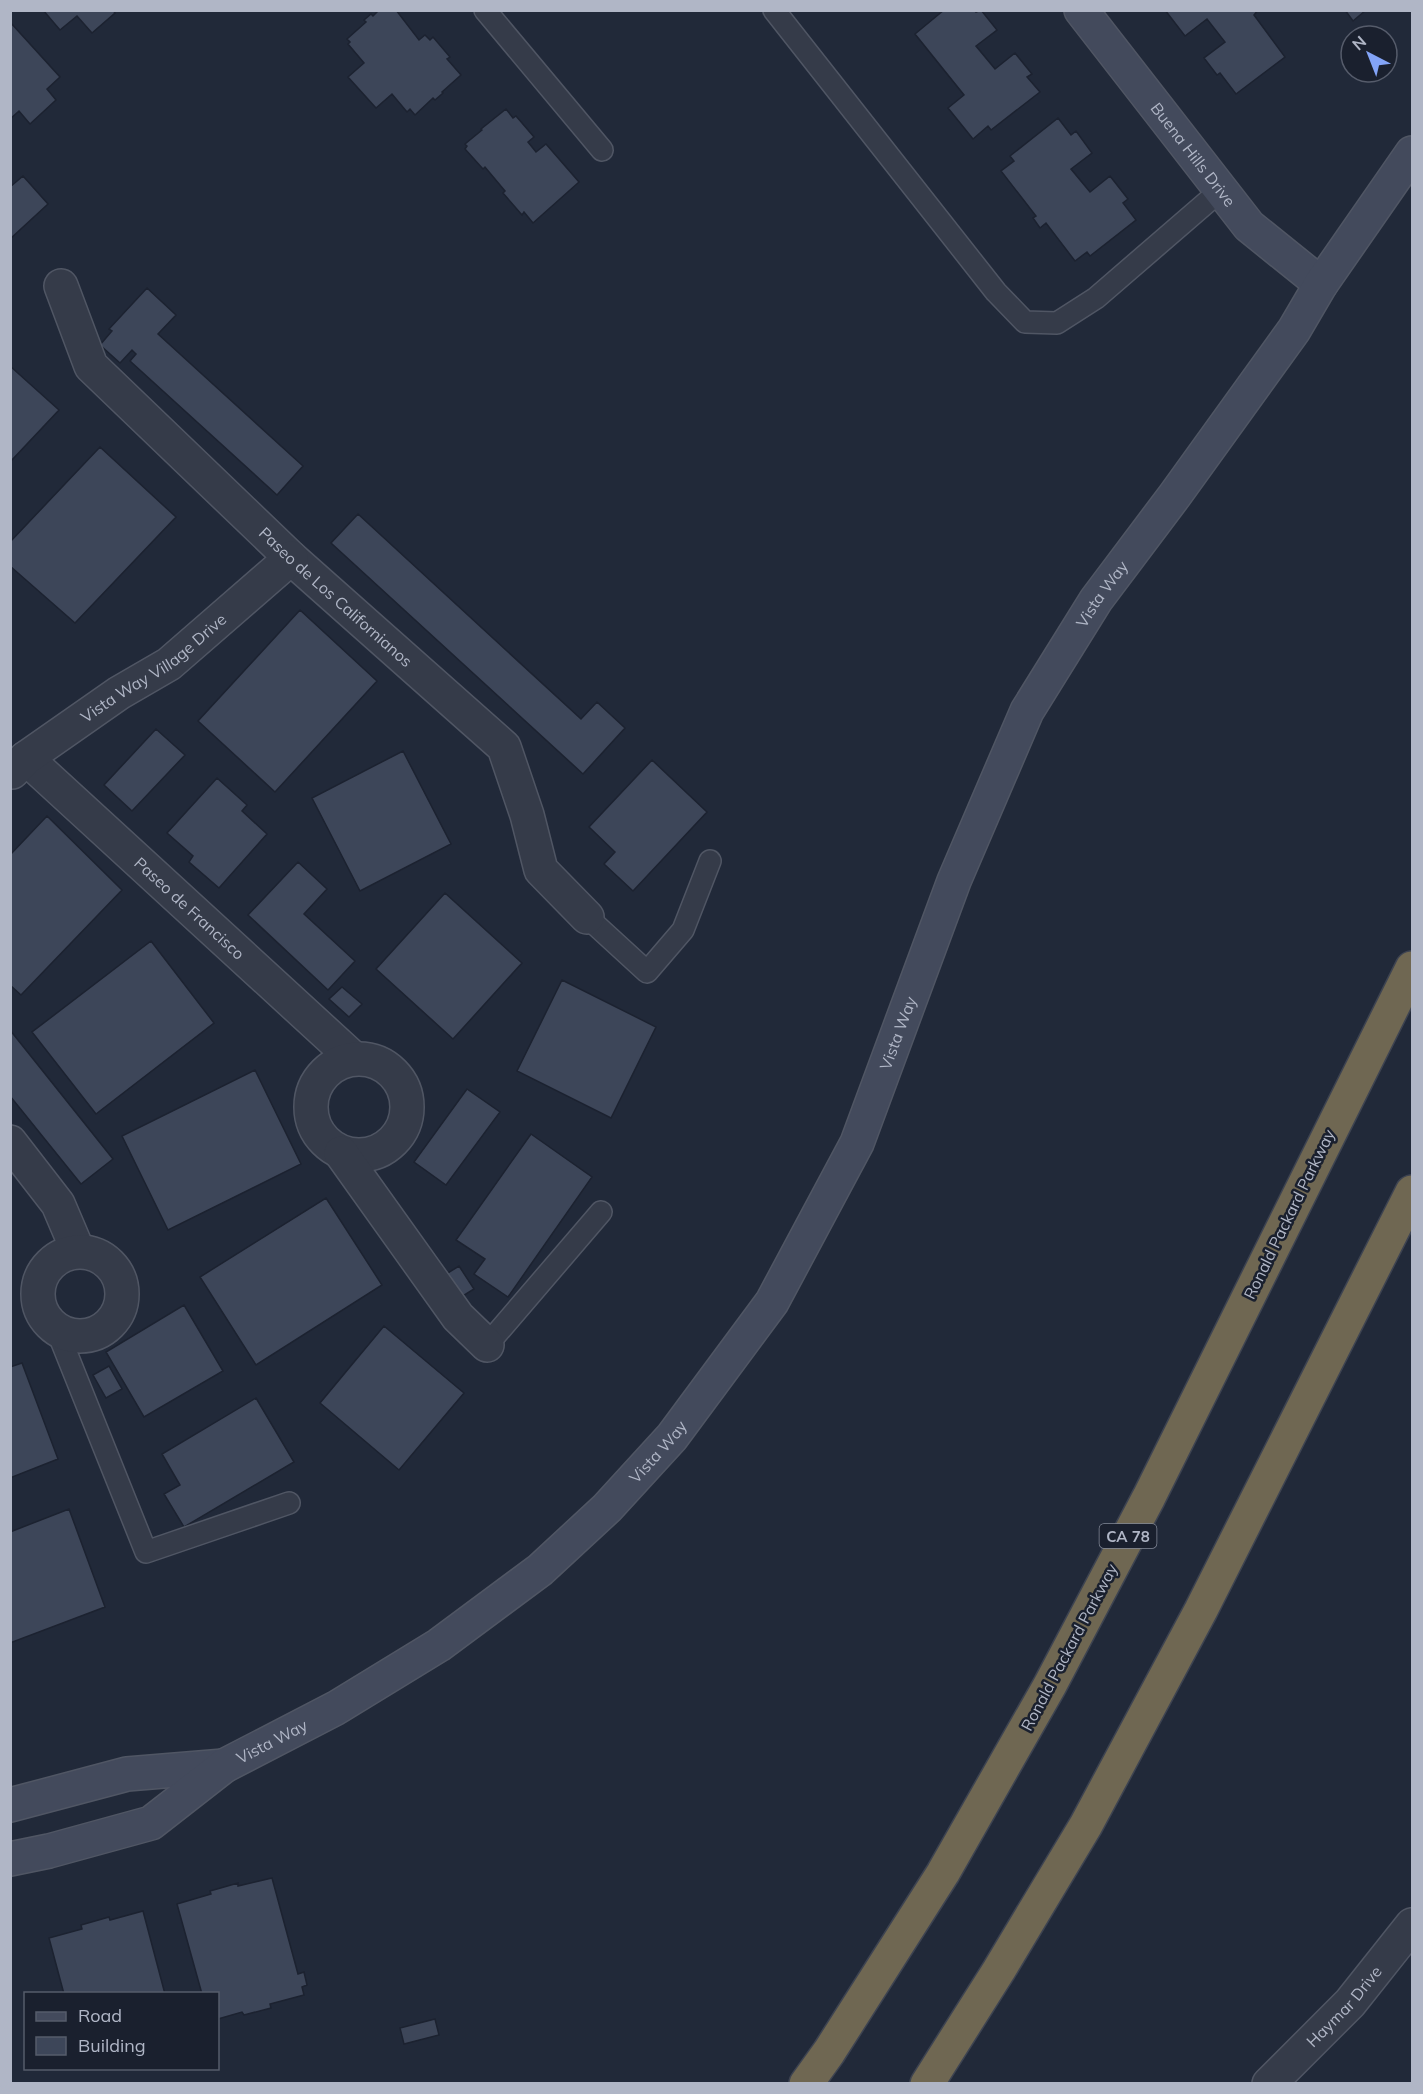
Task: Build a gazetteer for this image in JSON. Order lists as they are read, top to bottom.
{
  "streets": {
    "highway": ["Ronald Packard Parkway", "CA 78"],
    "main road": ["Buena Hills Drive", "Vista Way"],
    "street": [
      "Paseo de Los Californianos",
      "Vista Way Village Drive",
      "Paseo de Francisco",
      "Haymar Drive"
    ]
  },
  "crossings": [
    ["Buena Hills Drive", "Vista Way"],
    ["Paseo de Los Californianos", "Vista Way Village Drive"],
    ["Vista Way Village Drive", "Paseo de Francisco"]
  ],
  "legend": ["Road", "Building"],
  "north": "top left"
}
